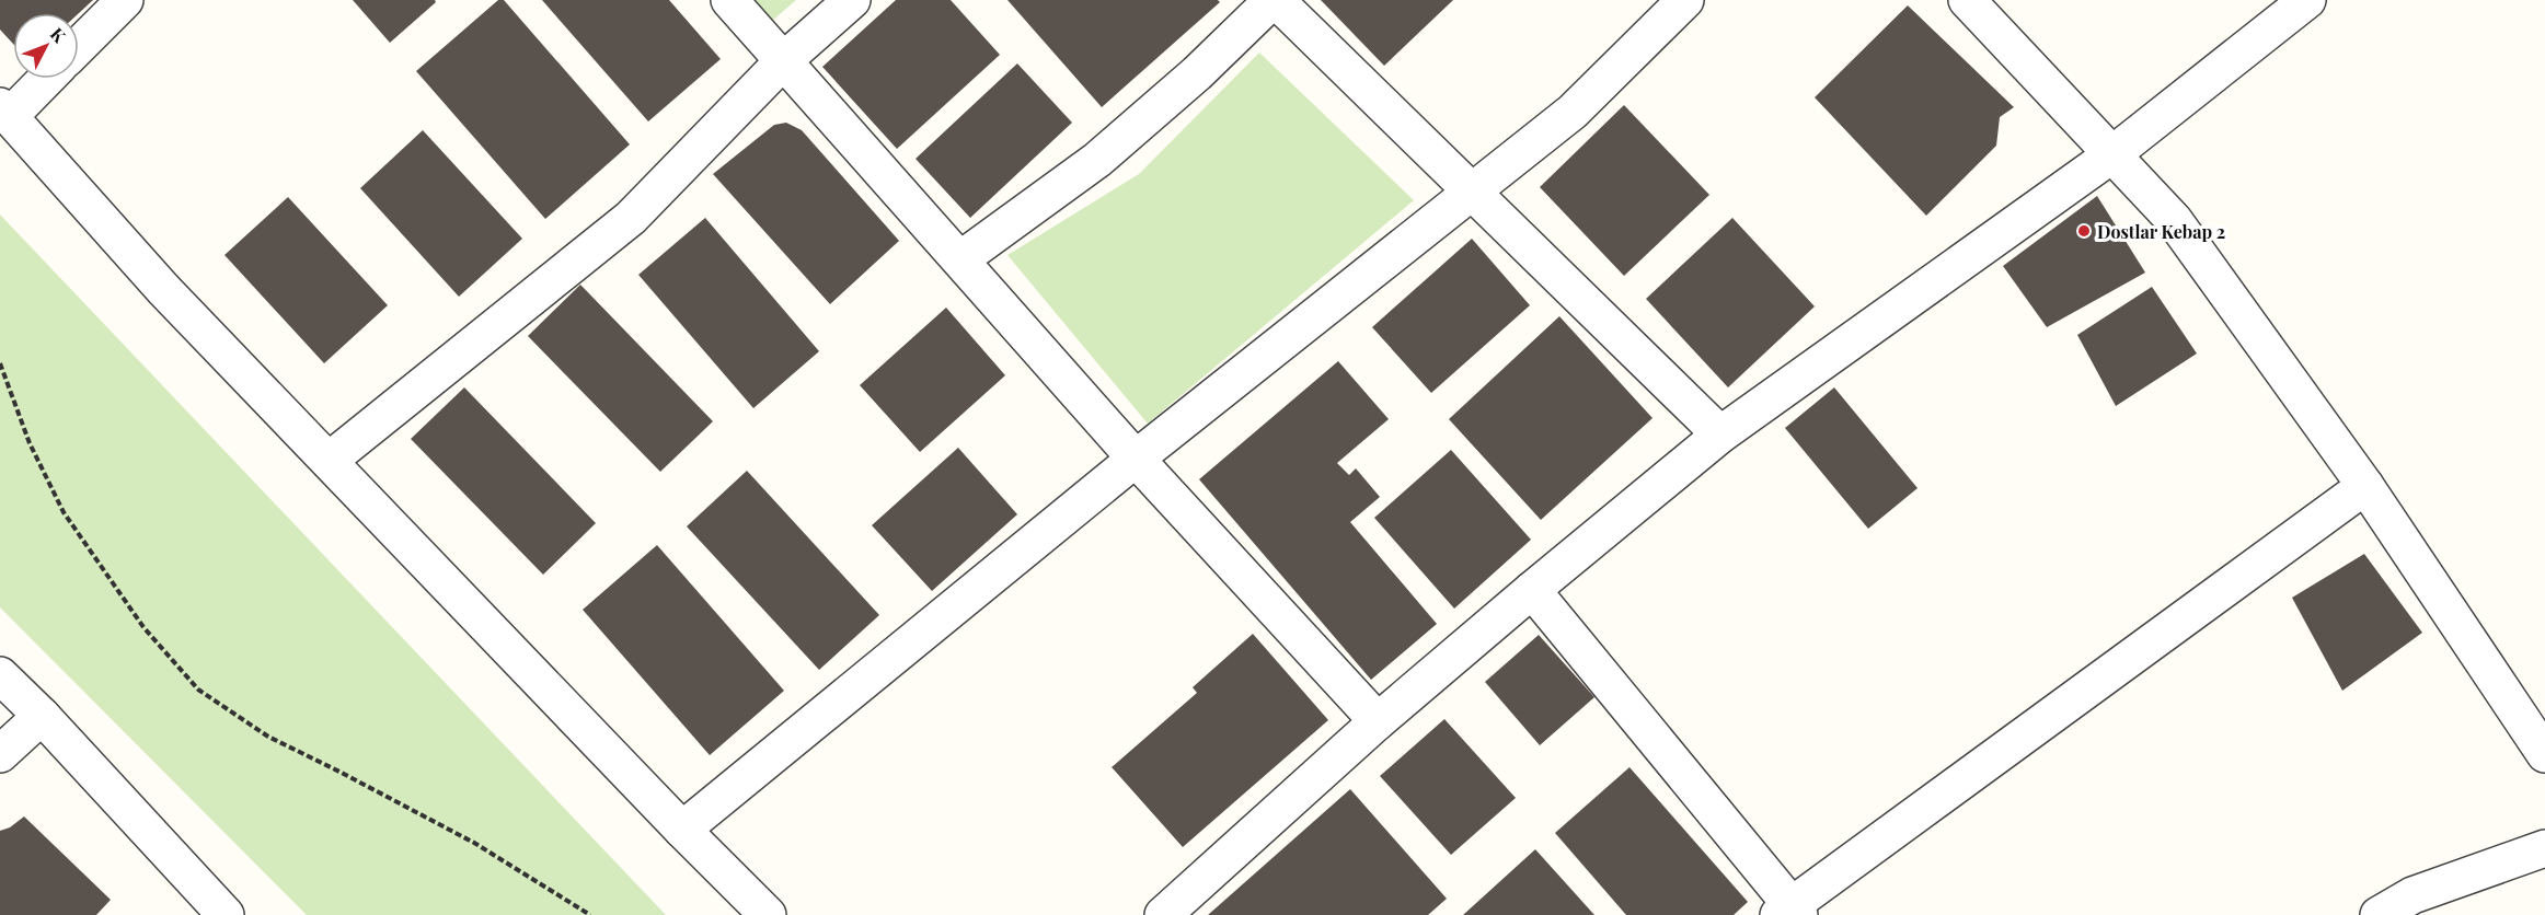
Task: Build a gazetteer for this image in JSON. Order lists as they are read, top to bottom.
{
  "places": ["Dostlar Kebap 2"],
  "north": "top right"
}
